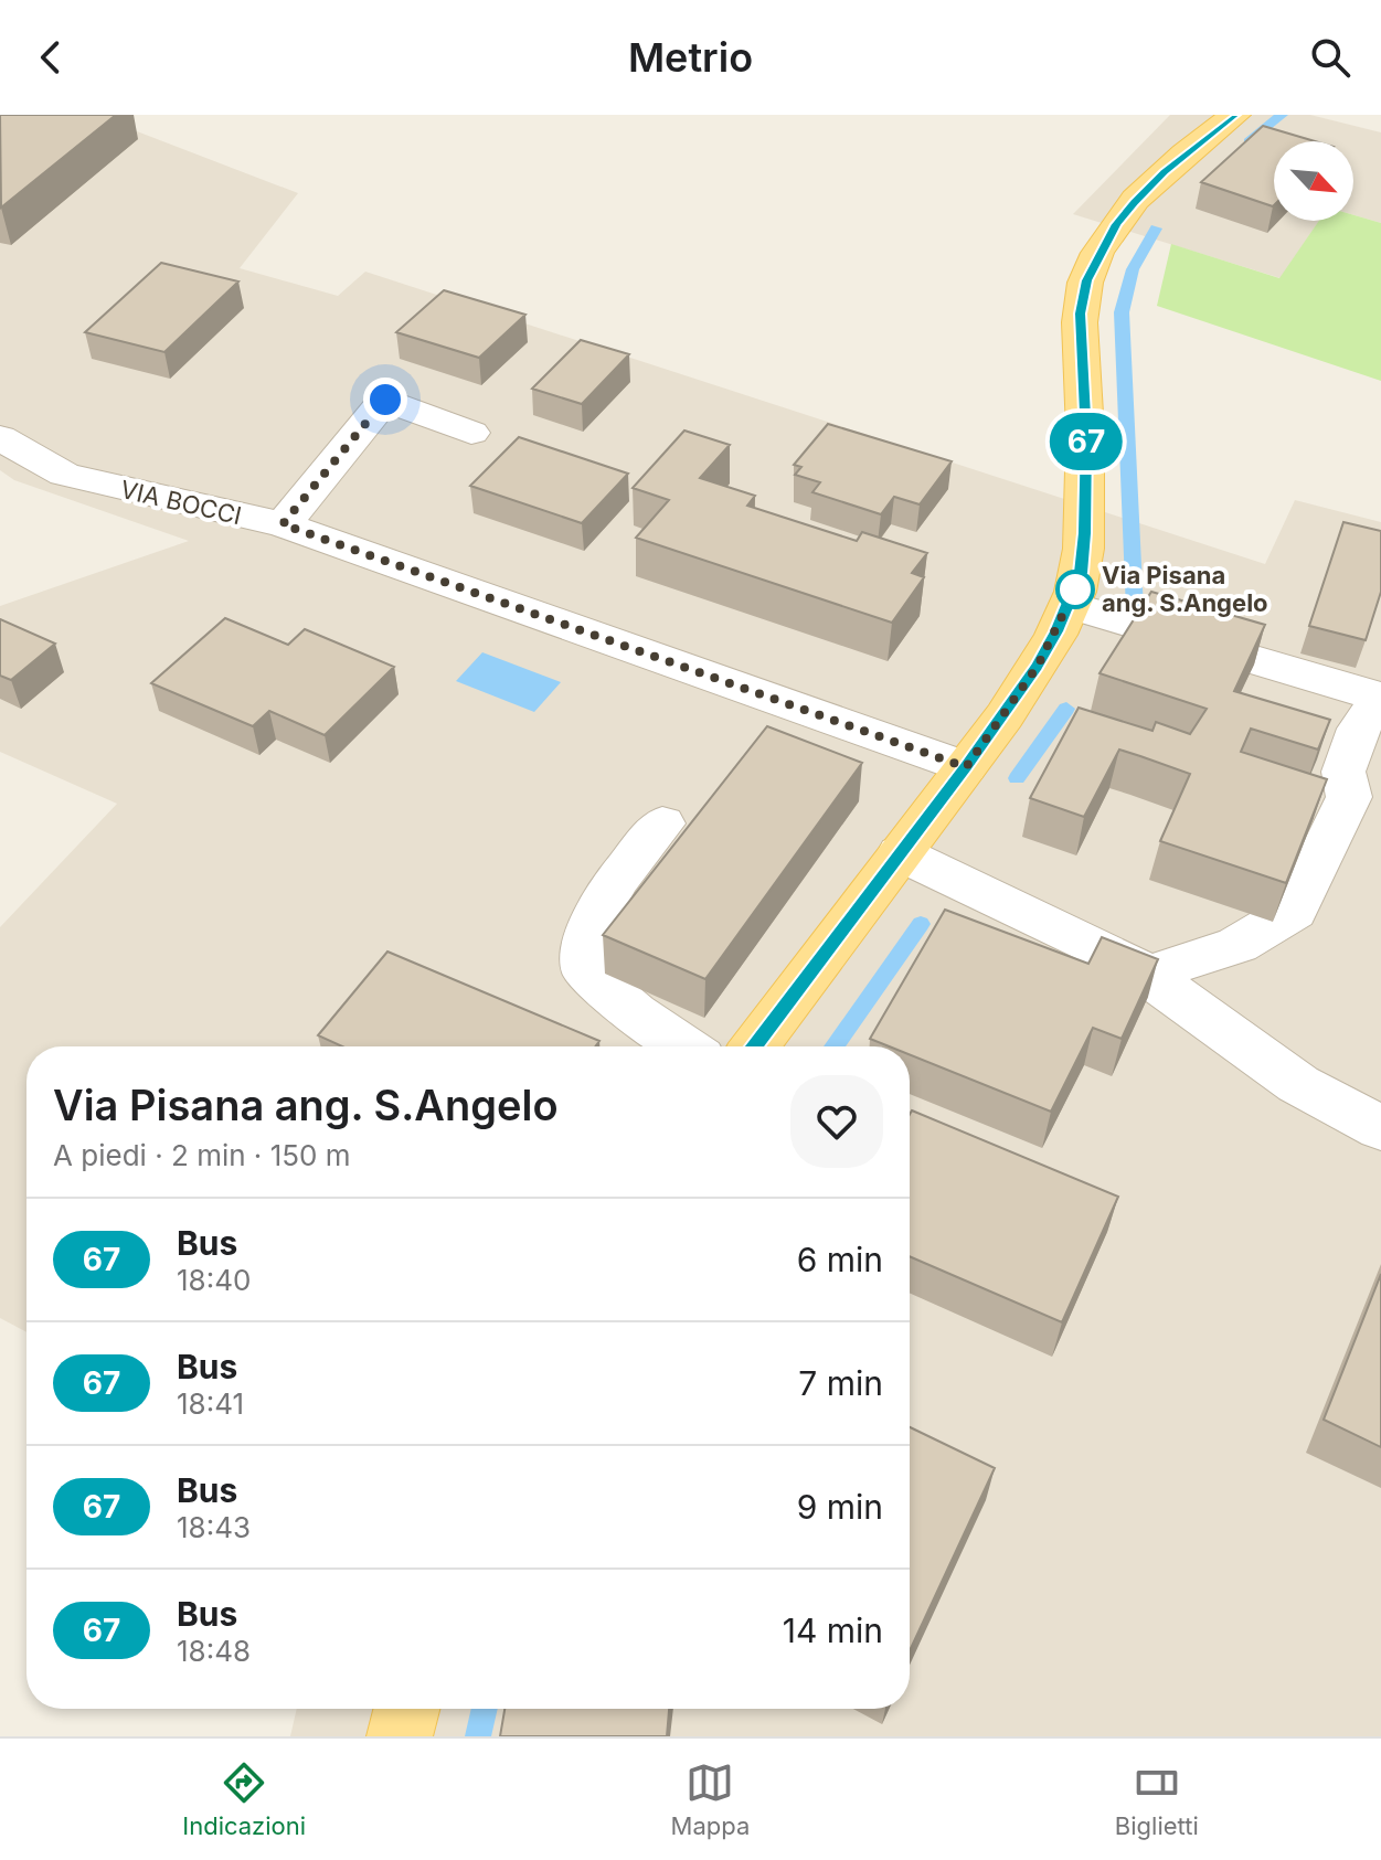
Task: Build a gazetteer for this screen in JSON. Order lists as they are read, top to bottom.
{
  "streets": {
    "street": ["VIA BOCCI"]
  },
  "places": ["Via Pisana ang. S.Angelo"],
  "lines": ["bus line 67"],
  "north": "bottom right",
  "page": {
    "header": "Metrio",
    "on_map": "67",
    "heading": ["Via Pisana ang. S.Angelo", "A piedi · 2 min · 150 m"],
    "list": [
      {
        "mark": "67",
        "name": "Bus",
        "note": "18:40",
        "value": "6 min"
      },
      {
        "mark": "67",
        "name": "Bus",
        "note": "18:41",
        "value": "7 min"
      },
      {
        "mark": "67",
        "name": "Bus",
        "note": "18:43",
        "value": "9 min"
      },
      {
        "mark": "67",
        "name": "Bus",
        "note": "18:48",
        "value": "14 min"
      }
    ],
    "tabs": ["Indicazioni", "Mappa", "Biglietti"]
  }
}
